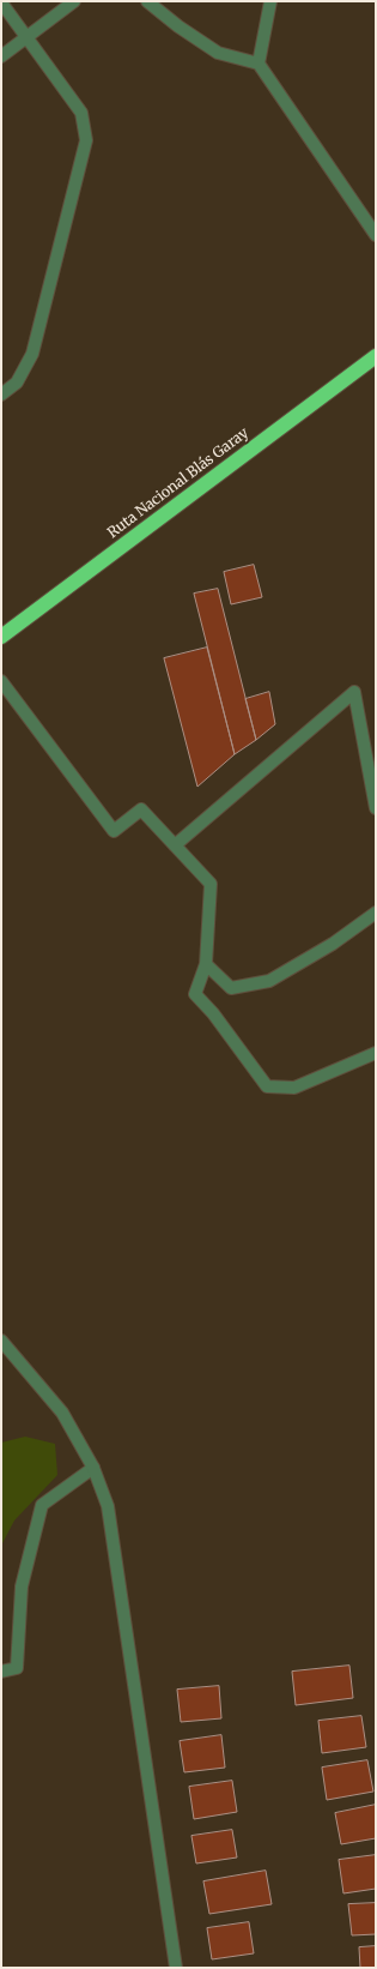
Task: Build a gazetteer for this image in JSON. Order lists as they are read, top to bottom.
{
  "streets": {
    "highway": ["Ruta Nacional Blás Garay"]
  }
}
